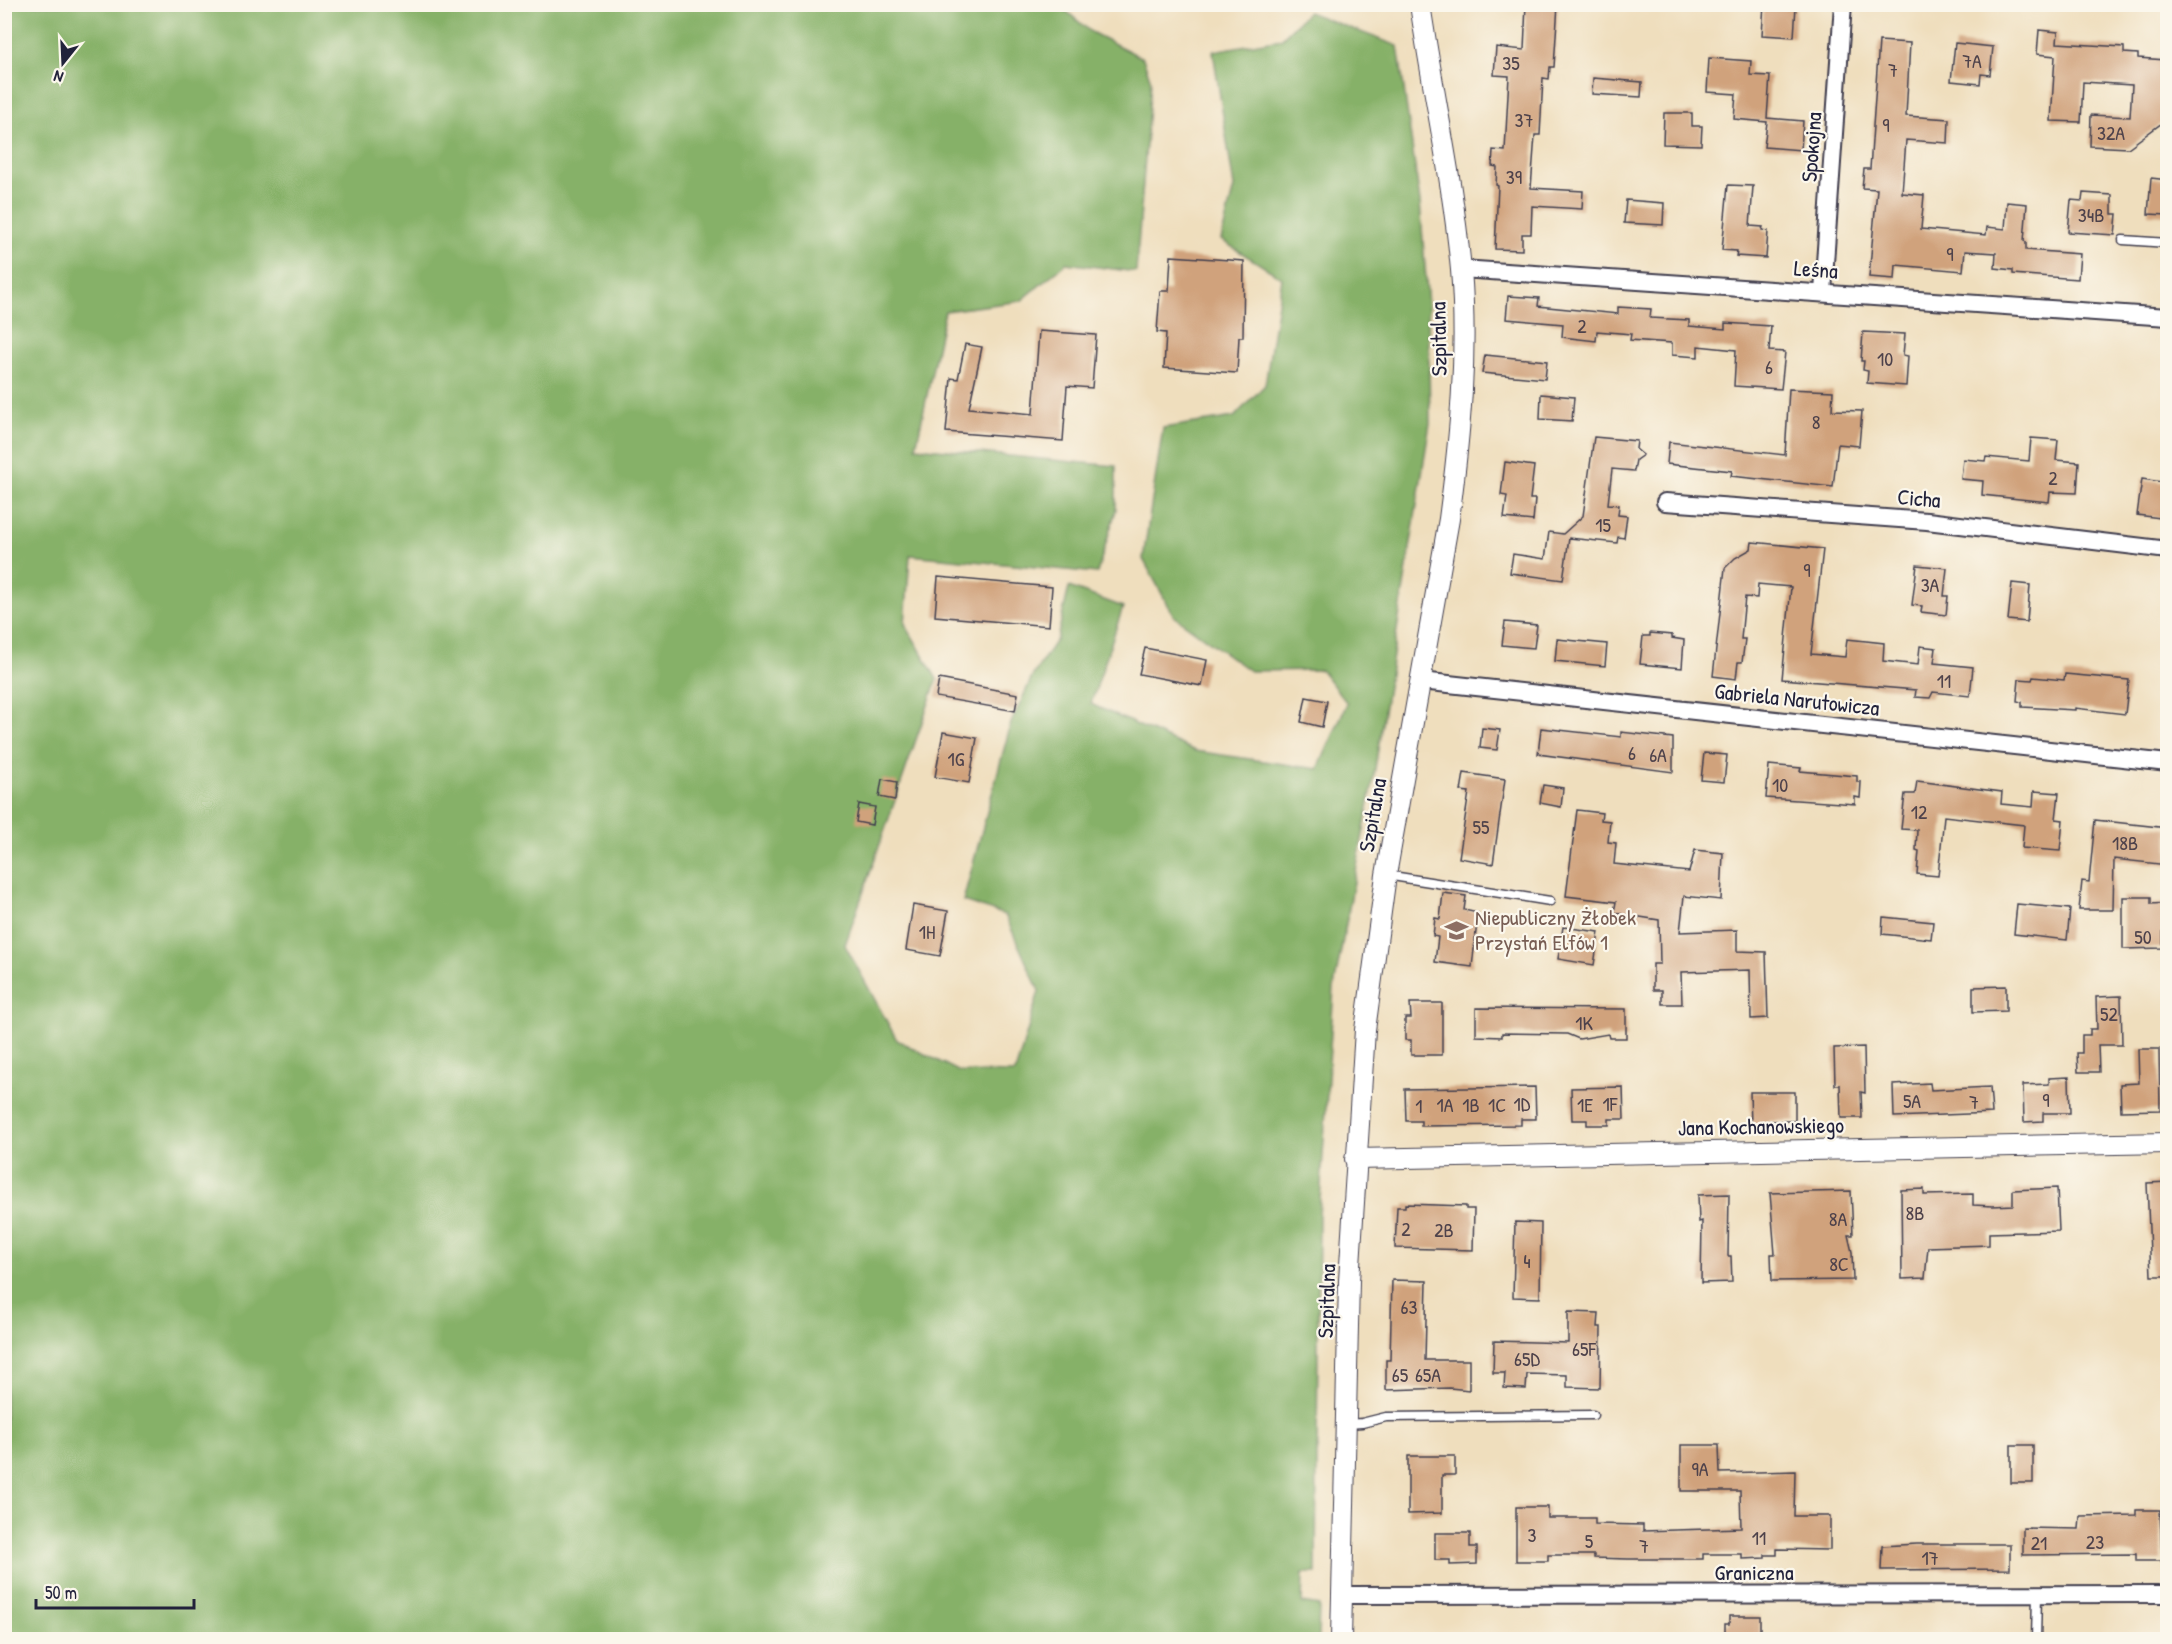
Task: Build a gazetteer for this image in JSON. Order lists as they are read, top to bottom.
{
  "streets": {
    "street": [
      "Spokojna",
      "Leśna",
      "Szpitalna",
      "Cicha",
      "Gabriela Narutowicza",
      "Jana Kochanowskiego",
      "Graniczna"
    ]
  },
  "crossings": [
    ["Spokojna", "Leśna"],
    ["Leśna", "Szpitalna"],
    ["Szpitalna", "Gabriela Narutowicza"],
    ["Szpitalna", "Jana Kochanowskiego"],
    ["Szpitalna", "Graniczna"]
  ],
  "places": {
    "school or university": ["Niepubliczny Żłobek Przystań Elfów 1"]
  },
  "house_numbers": [
    "7A",
    "35",
    "7",
    "37",
    "9",
    "32A",
    "39",
    "34B",
    "9",
    "2",
    "10",
    "6",
    "8",
    "2",
    "15",
    "9",
    "3A",
    "11",
    "6",
    "6A",
    "1G",
    "10",
    "12",
    "55",
    "18B",
    "1H",
    "50",
    "52",
    "1K",
    "9",
    "5A",
    "7",
    "1D",
    "1F",
    "1A",
    "1B",
    "1C",
    "1E",
    "1",
    "8B",
    "8A",
    "2",
    "2B",
    "4",
    "8C",
    "63",
    "65F",
    "65D",
    "65",
    "65A",
    "9A",
    "3",
    "11",
    "5",
    "23",
    "21",
    "7",
    "17"
  ],
  "scale_bar": "50 m",
  "north": "bottom"
}
